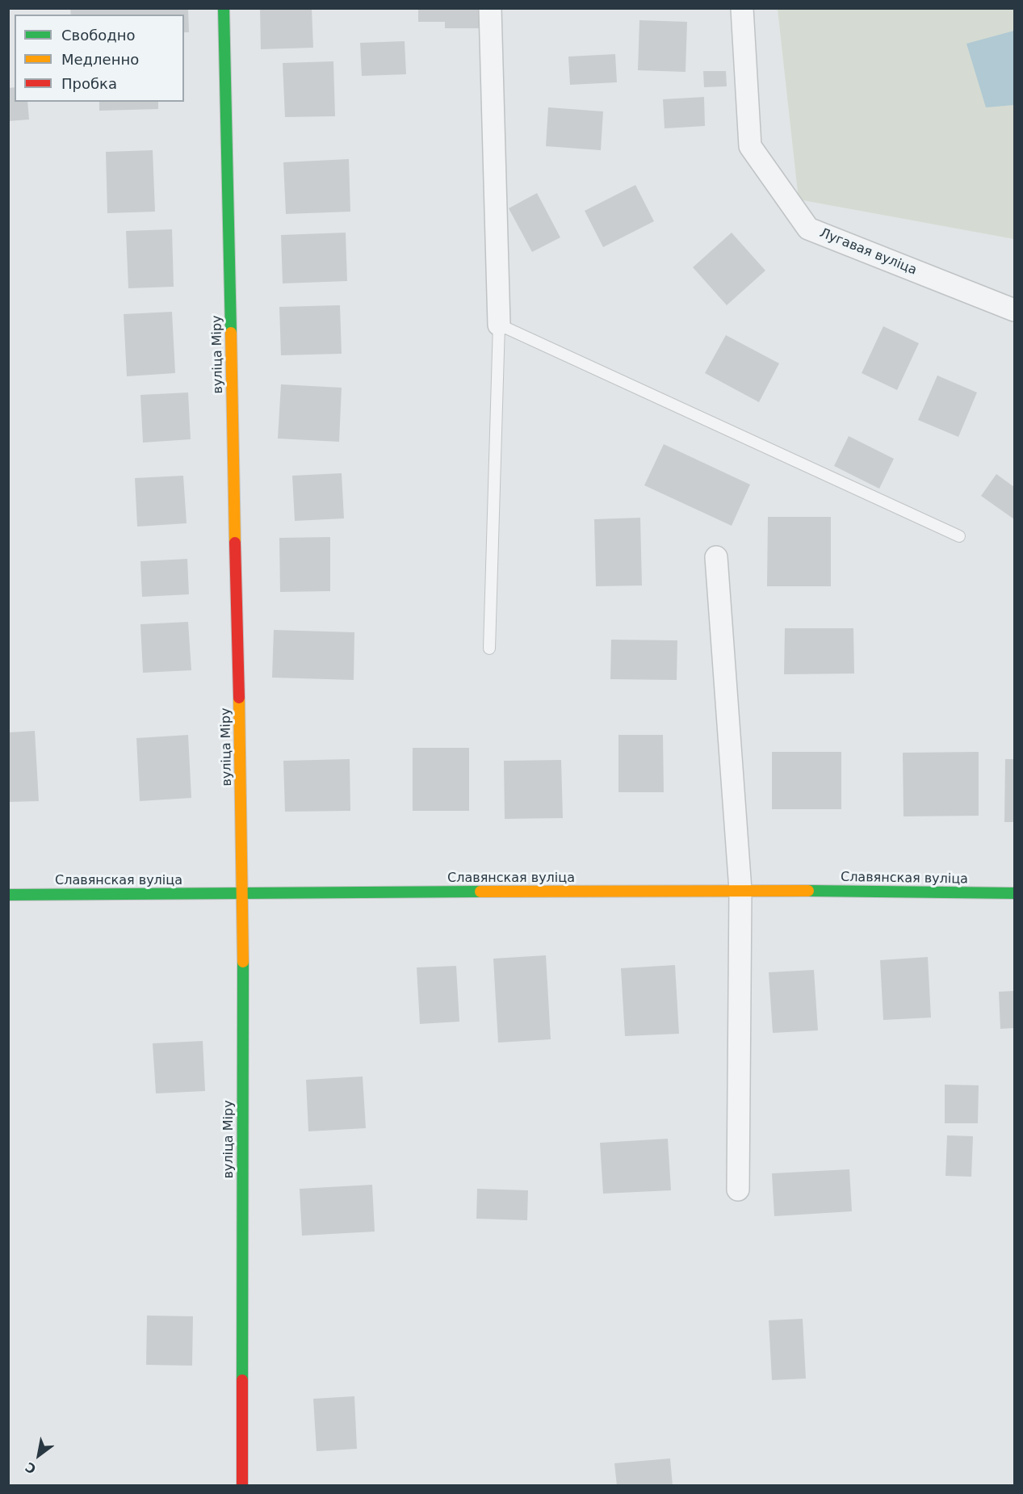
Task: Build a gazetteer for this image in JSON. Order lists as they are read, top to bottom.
{
  "streets": {
    "street": ["Лугавая вуліца", "вуліца Міру", "Славянская вуліца"]
  },
  "crossings": [
    ["вуліца Міру", "Славянская вуліца"]
  ],
  "legend": ["Свободно", "Медленно", "Пробка"],
  "north": "bottom left"
}
